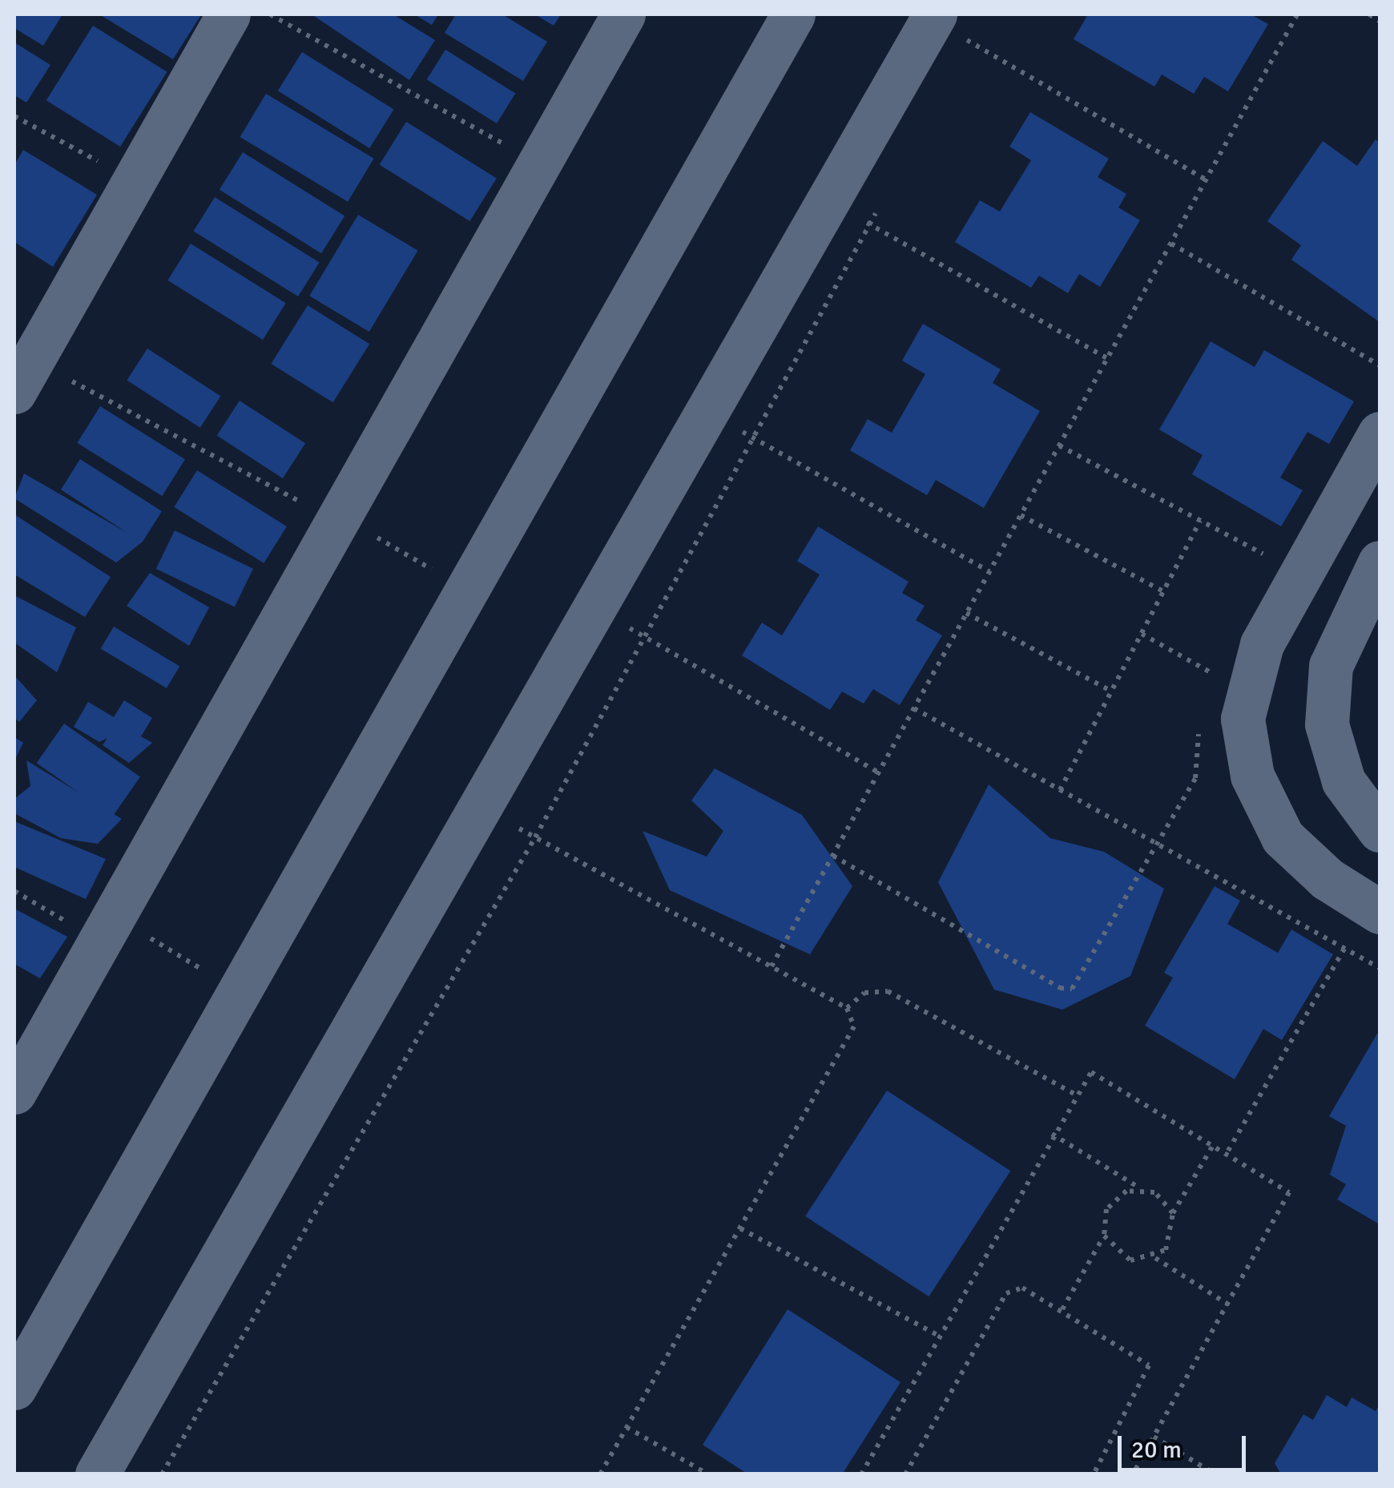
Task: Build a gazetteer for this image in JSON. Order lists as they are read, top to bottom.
{
  "scale_bar": "20 m"
}
